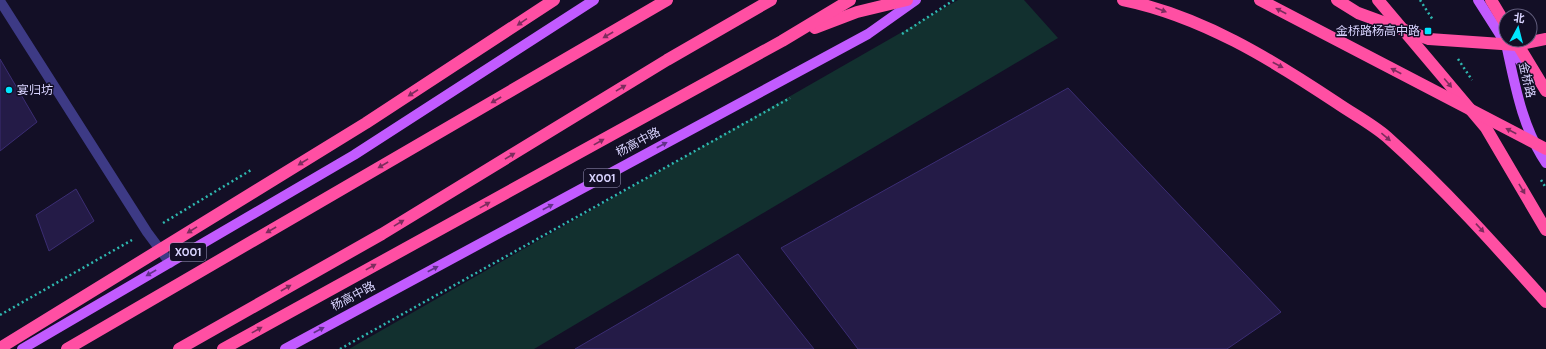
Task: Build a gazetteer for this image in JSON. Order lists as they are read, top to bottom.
{
  "streets": {
    "highway": ["X001"],
    "main road": ["金桥路", "杨高中路"]
  },
  "one_way": ["杨高中路"],
  "places": {
    "transit": ["金桥路杨高中路"],
    "other": ["宴归坊"]
  },
  "north": "top"
}
